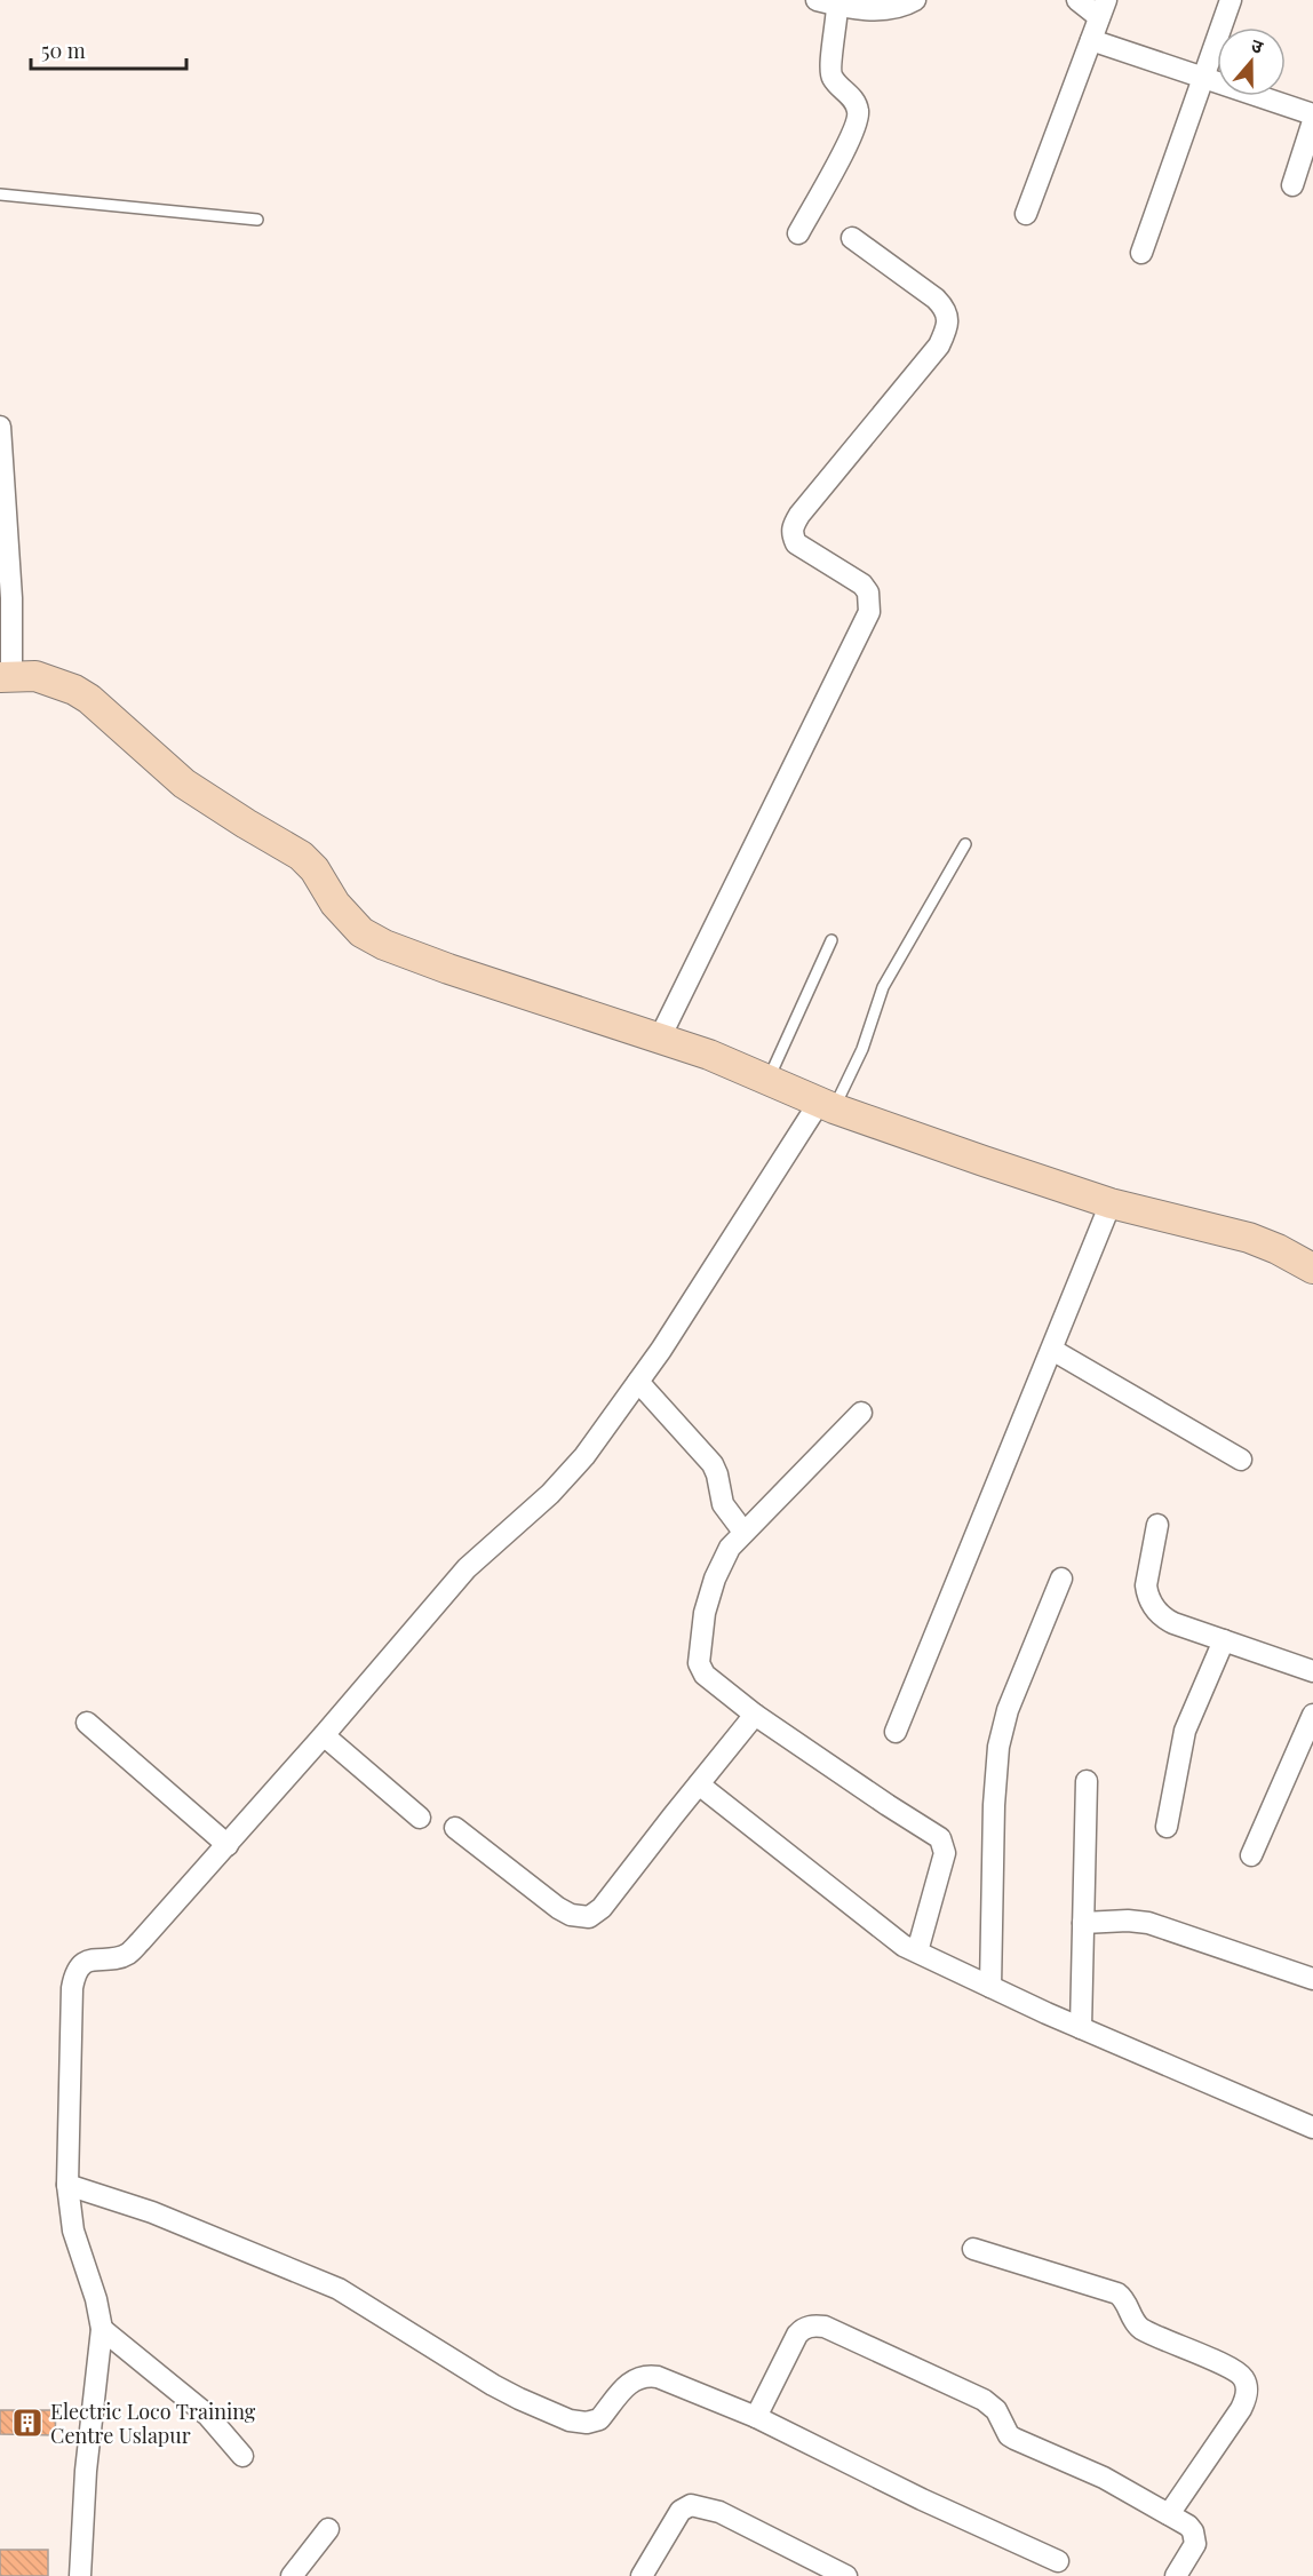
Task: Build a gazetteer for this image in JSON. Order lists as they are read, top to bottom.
{
  "places": {
    "building": ["Electric Loco Training Centre Uslapur"]
  },
  "scale_bar": "50 m",
  "north": "top"
}
